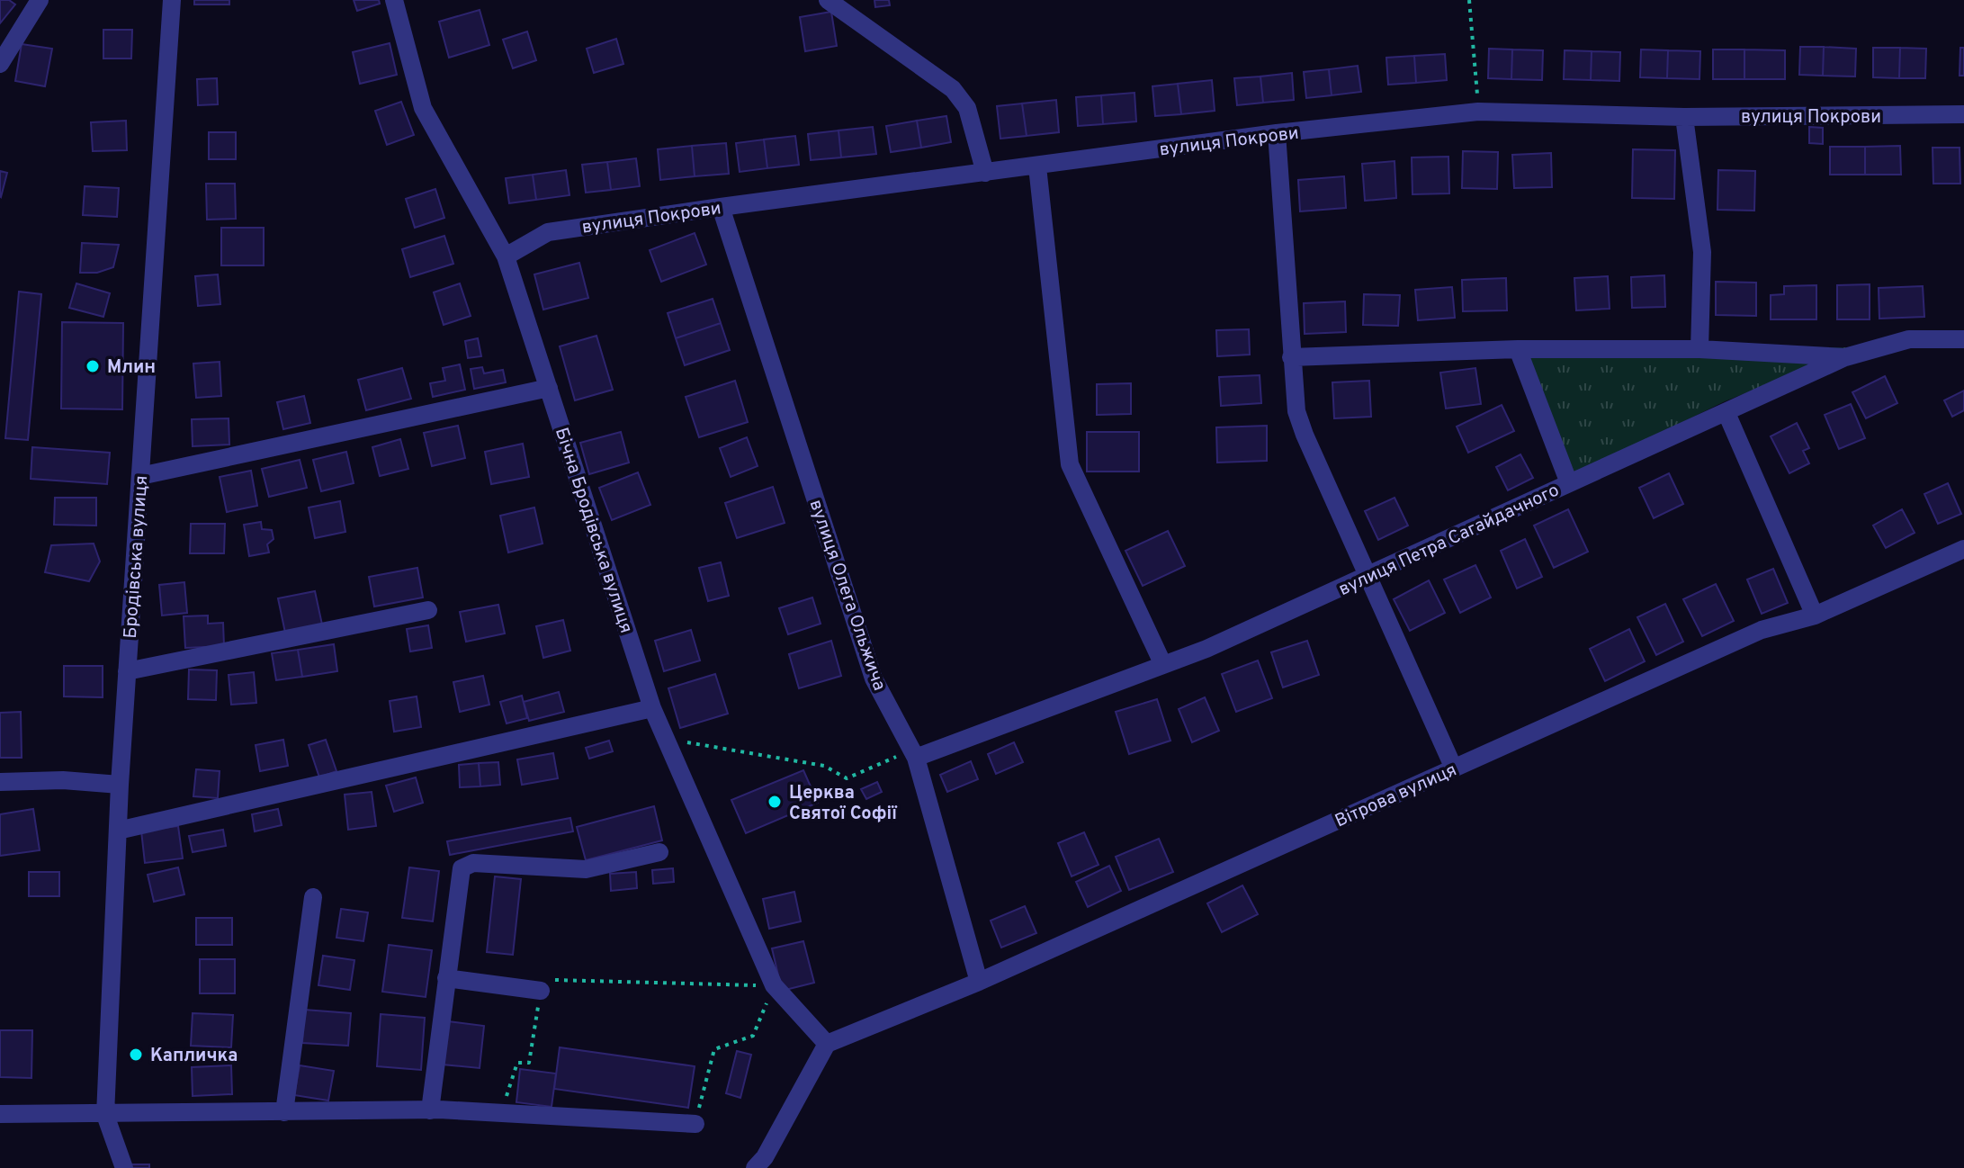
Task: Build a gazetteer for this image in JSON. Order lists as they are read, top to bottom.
{
  "streets": {
    "street": [
      "вулиця Покрови",
      "Бічна Бродівська вулиця",
      "вулиця Петра Сагайдачного",
      "Бродівська вулиця",
      "вулиця Олега Ольжича",
      "Вітрова вулиця"
    ]
  },
  "crossings": [
    ["вулиця Покрови", "Бічна Бродівська вулиця"],
    ["вулиця Покрови", "вулиця Олега Ольжича"],
    ["Бічна Бродівська вулиця", "Вітрова вулиця"],
    ["вулиця Петра Сагайдачного", "вулиця Олега Ольжича"],
    ["вулиця Олега Ольжича", "Вітрова вулиця"]
  ],
  "places": ["Млин", "Церква Святої Софії", "Капличка"]
}
